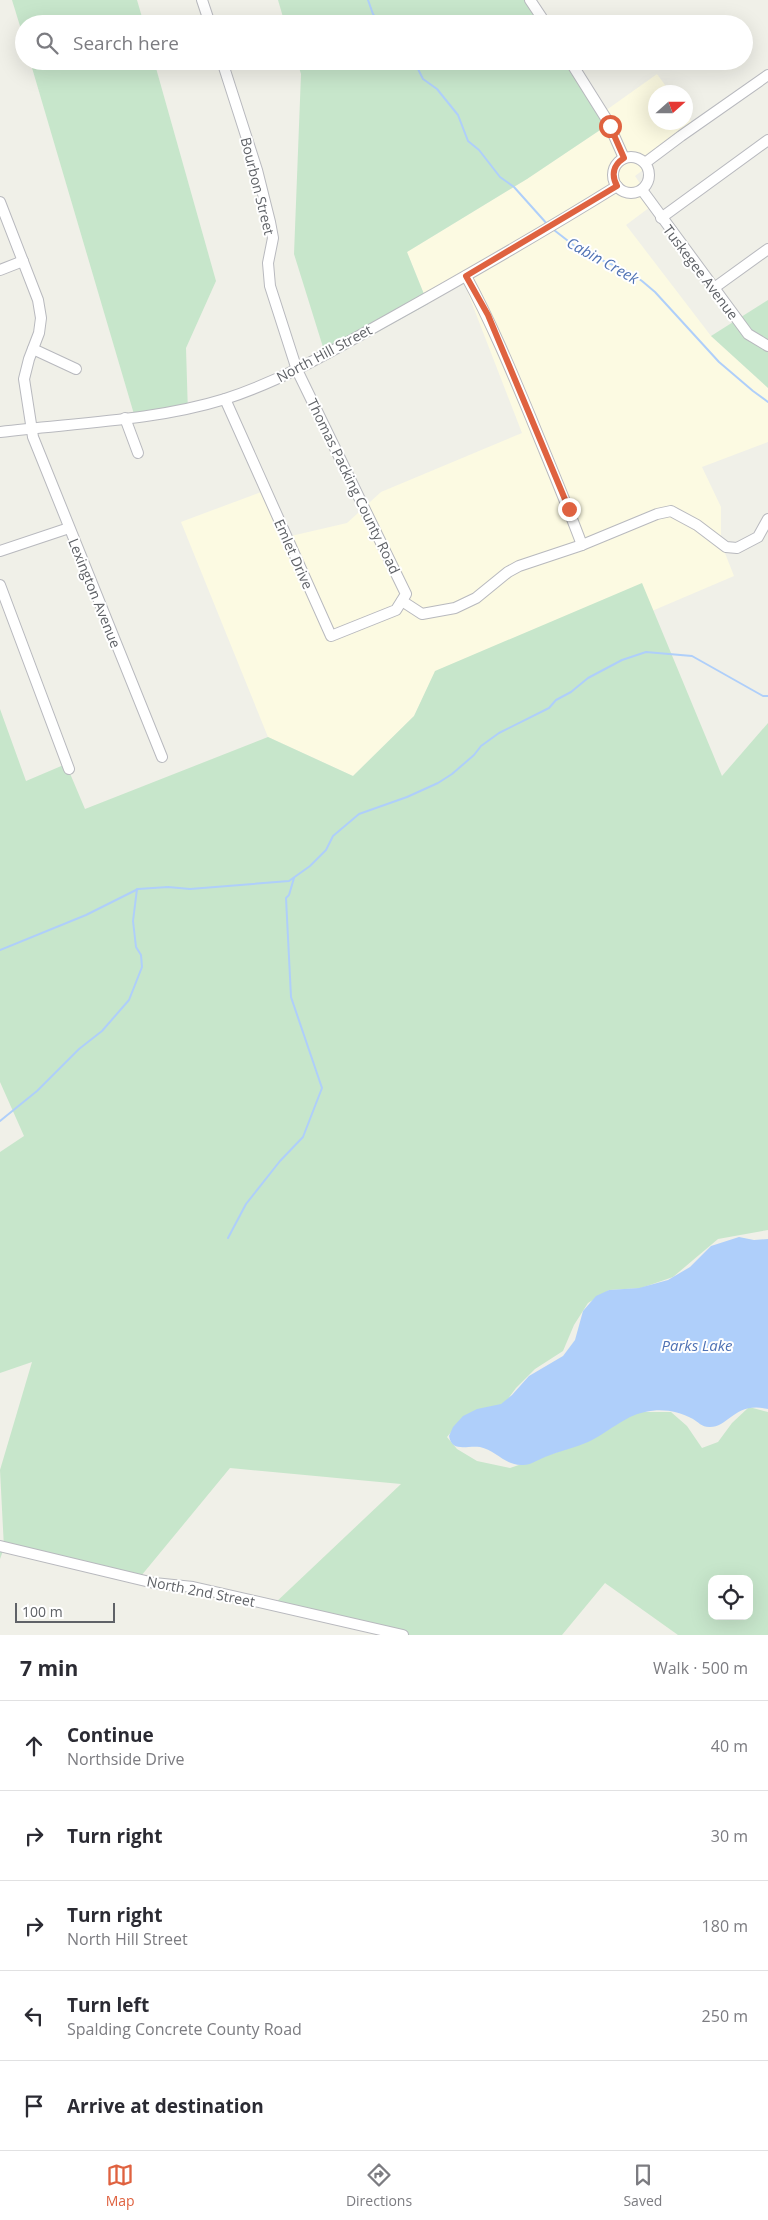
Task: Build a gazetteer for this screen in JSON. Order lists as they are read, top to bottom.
{
  "streets": {
    "street": [
      "Bourbon Street",
      "Tuskegee Avenue",
      "North Hill Street",
      "Thomas Packing County Road",
      "Emlet Drive",
      "Lexington Avenue",
      "North 2nd Street"
    ]
  },
  "crossings": [
    ["Bourbon Street", "North Hill Street"],
    ["Bourbon Street", "Thomas Packing County Road"],
    ["Tuskegee Avenue", "North Hill Street"],
    ["North Hill Street", "Thomas Packing County Road"],
    ["North Hill Street", "Emlet Drive"],
    ["North Hill Street", "Lexington Avenue"],
    ["Thomas Packing County Road", "Emlet Drive"]
  ],
  "water": ["Cabin Creek", "Parks Lake"],
  "scale_bar": "100 m",
  "north": "right",
  "page": {
    "search": "Search here",
    "scale": "100 m",
    "heading": ["7 min", "Walk · 500 m"],
    "list": [
      ["Continue", "Northside Drive", "40 m"],
      ["Turn right", "30 m"],
      ["Turn right", "North Hill Street", "180 m"],
      ["Turn left", "Spalding Concrete County Road", "250 m"],
      "Arrive at destination"
    ],
    "nav": ["Map", "Directions", "Saved"]
  }
}
